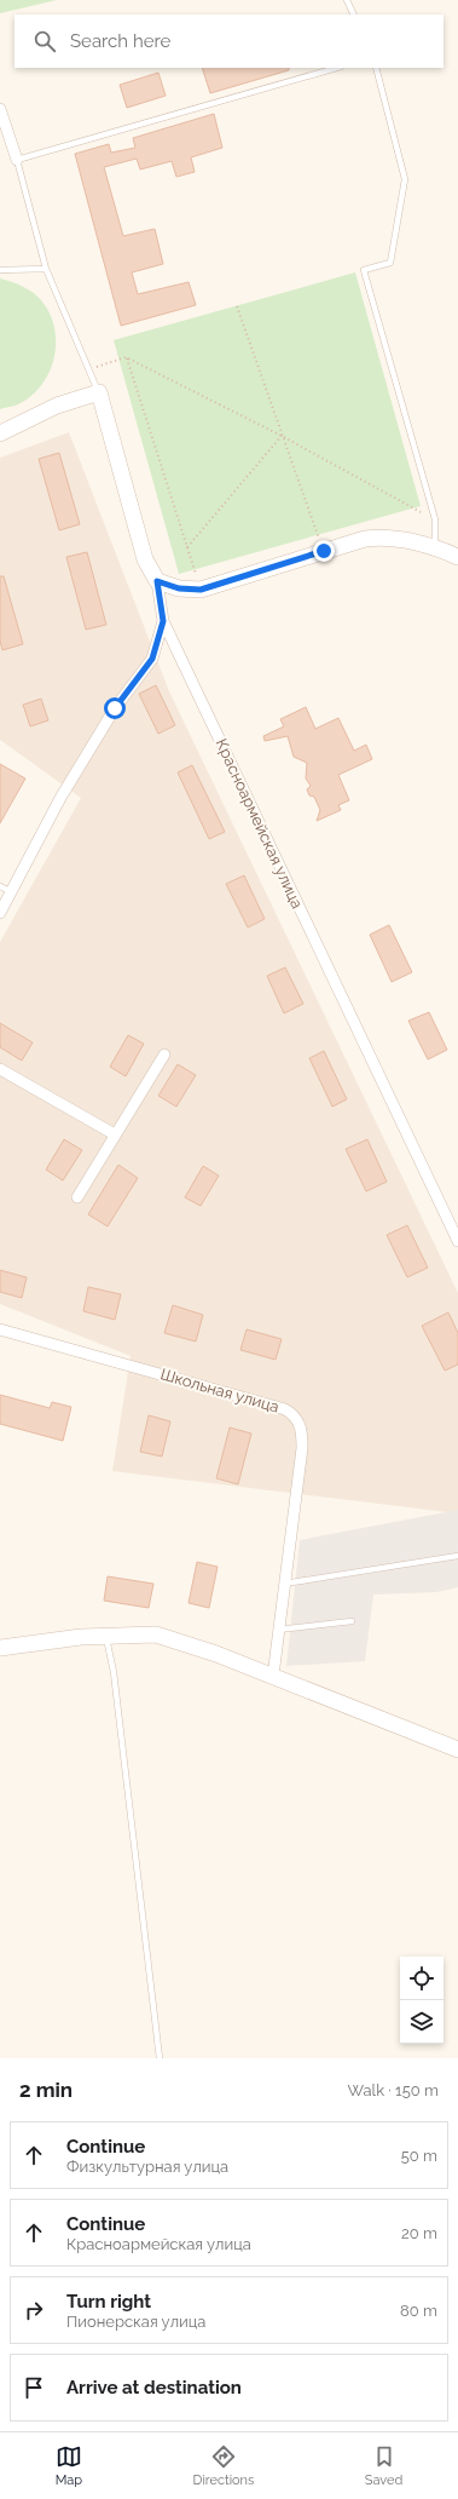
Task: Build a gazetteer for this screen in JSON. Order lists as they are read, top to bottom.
{
  "streets": {
    "main road": ["Красноармейская улица"],
    "street": ["Школьная улица"]
  },
  "page": {
    "search": "Search here",
    "heading": ["2 min", "Walk · 150 m"],
    "list": [
      ["Continue", "Физкультурная улица", "50 m"],
      ["Continue", "Красноармейская улица", "20 m"],
      ["Turn right", "Пионерская улица", "80 m"],
      "Arrive at destination"
    ],
    "nav": ["Map", "Directions", "Saved"]
  }
}
